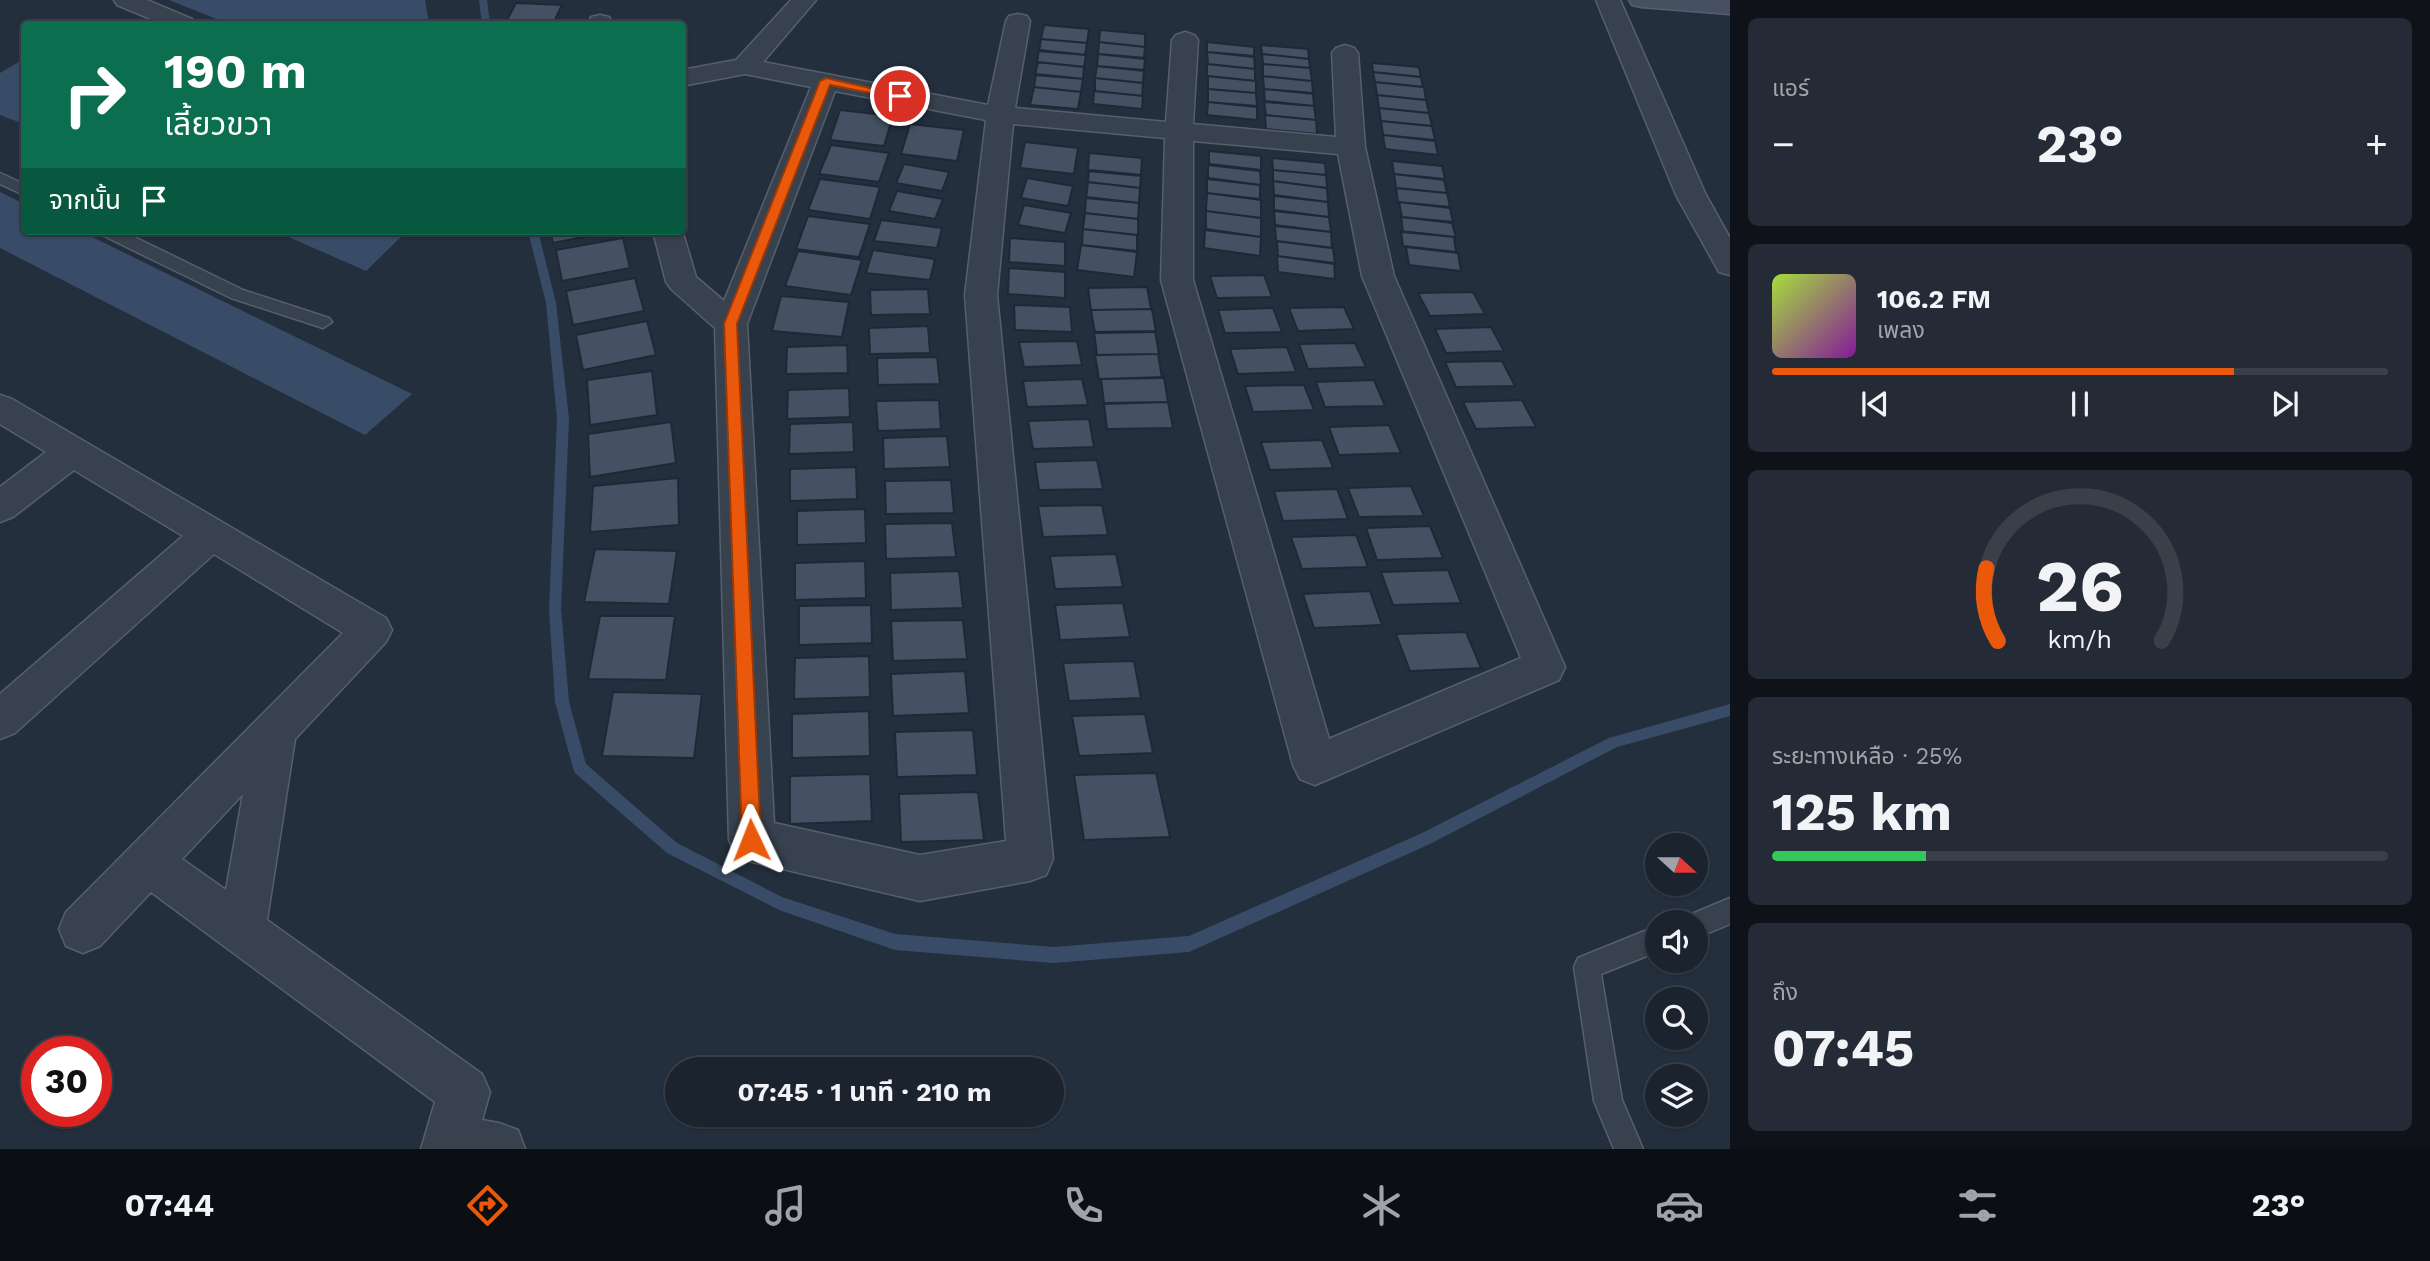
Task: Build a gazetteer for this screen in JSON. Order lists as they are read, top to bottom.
{
  "north": "right",
  "page": {
    "tile": [
      "แอร์",
      ["ระยะทางเหลือ · 25%", "125 km"],
      ["ถึง", "07:45"]
    ],
    "turn": ["190 m", "เลี้ยวขวา"],
    "heat": ["−", "23°", "+"],
    "then": "จากนั้น",
    "song": ["106.2 FM", "เพลง"],
    "limit": "30",
    "trip": "07:45 · 1 นาที · 210 m",
    "tabs": ["07:44", "23°"],
    "gauge": ["26", "km/h"]
  }
}
